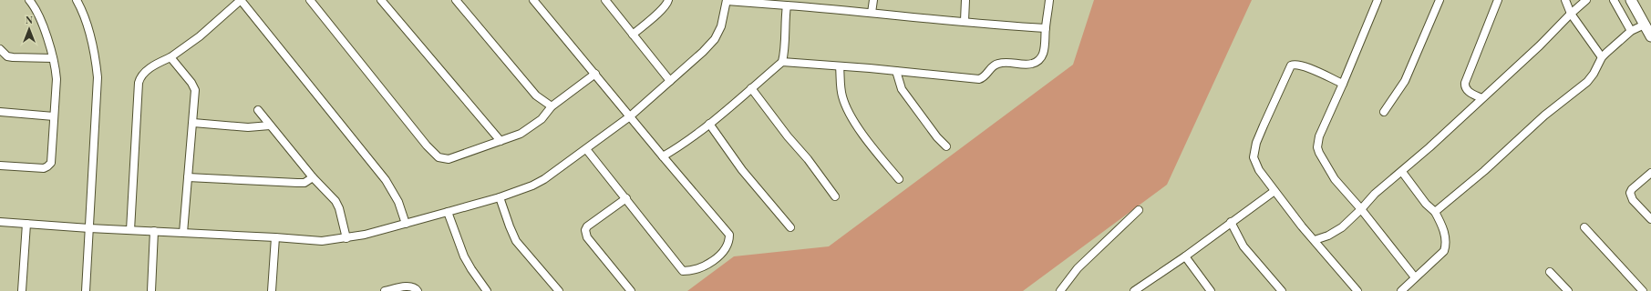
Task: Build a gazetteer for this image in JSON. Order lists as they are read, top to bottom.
{
  "north": "top"
}
